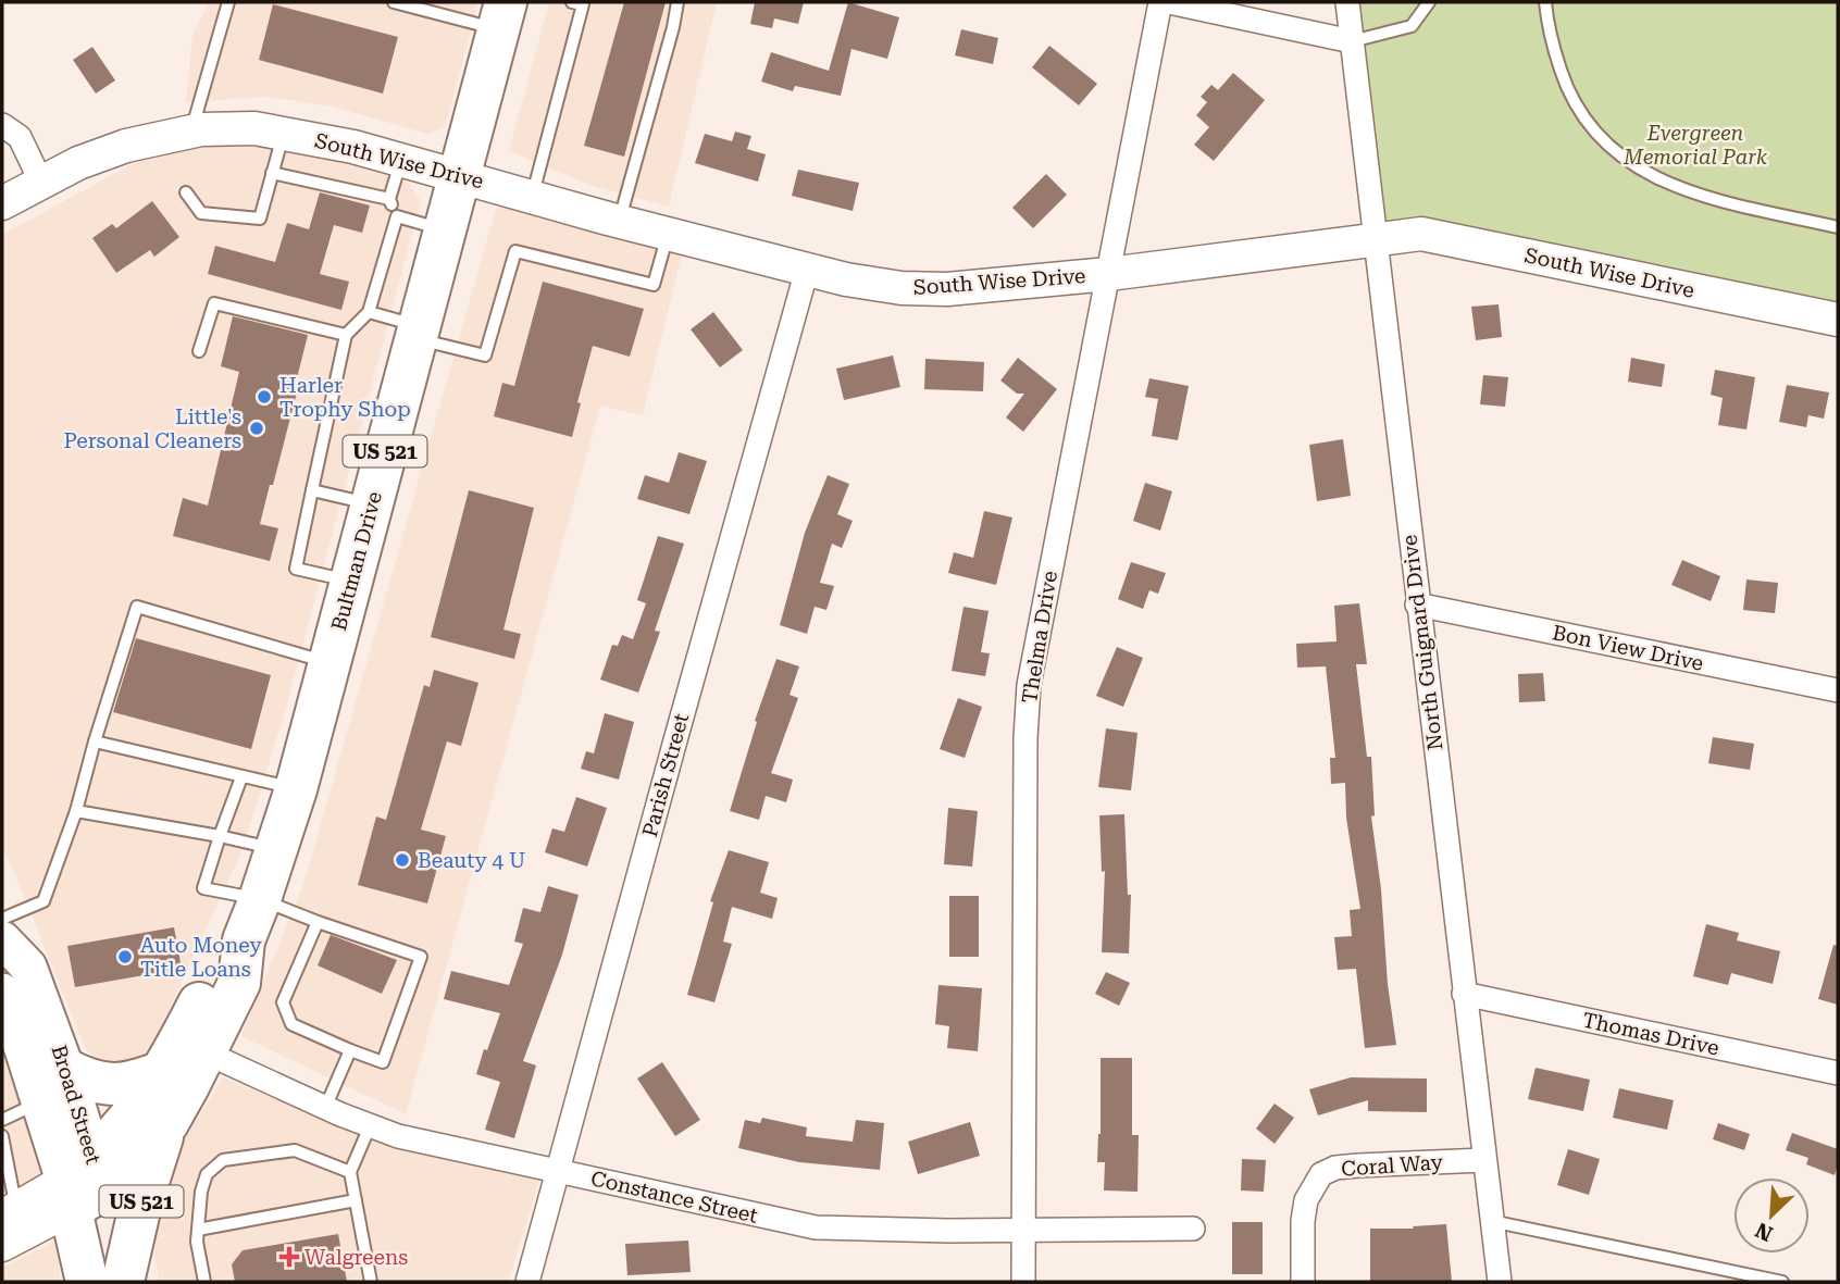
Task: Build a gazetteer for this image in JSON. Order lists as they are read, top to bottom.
{
  "streets": {
    "highway": ["US 521", "Bultman Drive", "Broad Street"],
    "main road": ["South Wise Drive"],
    "street": [
      "Thelma Drive",
      "North Guignard Drive",
      "Bon View Drive",
      "Parish Street",
      "Thomas Drive",
      "Coral Way",
      "Constance Street"
    ]
  },
  "crossings": [
    ["South Wise Drive", "Bultman Drive"],
    ["South Wise Drive", "Thelma Drive"],
    ["South Wise Drive", "North Guignard Drive"],
    ["South Wise Drive", "Parish Street"],
    ["US 521", "Bultman Drive"],
    ["US 521", "Broad Street"],
    ["Bultman Drive", "Broad Street"],
    ["Bultman Drive", "Constance Street"],
    ["Thelma Drive", "Constance Street"],
    ["North Guignard Drive", "Bon View Drive"],
    ["North Guignard Drive", "Thomas Drive"],
    ["North Guignard Drive", "Coral Way"],
    ["Parish Street", "Constance Street"]
  ],
  "parks": ["Evergreen Memorial Park"],
  "places": {
    "other": [
      "Harler Trophy Shop",
      "Little's Personal Cleaners",
      "Beauty 4 U",
      "Auto Money Title Loans"
    ],
    "health": ["Walgreens"]
  },
  "north": "bottom left"
}
